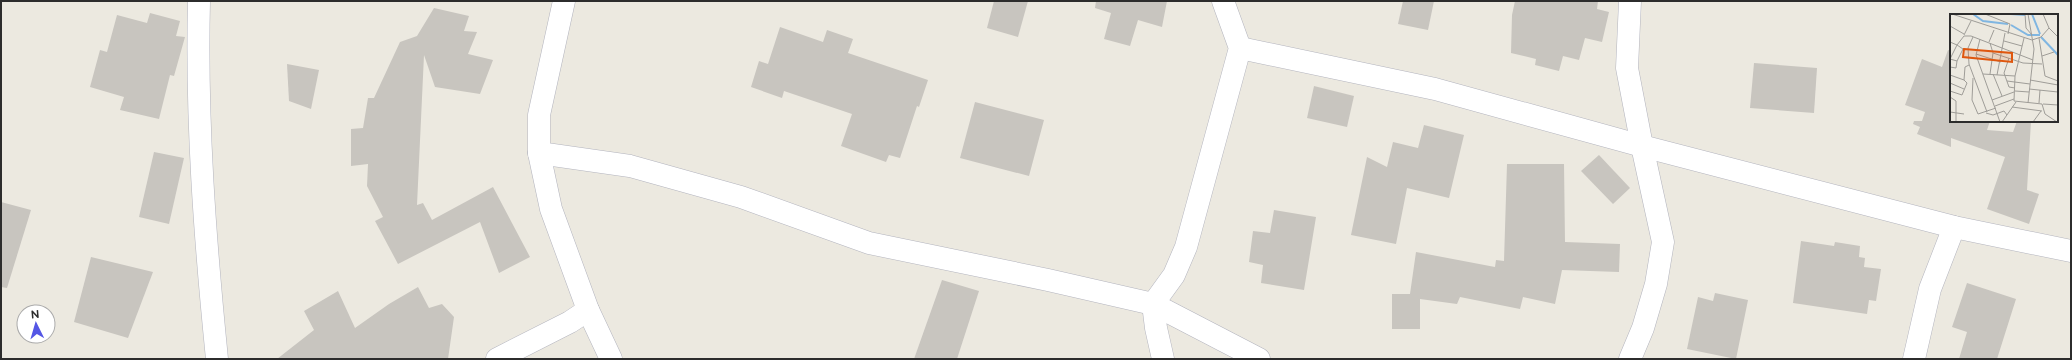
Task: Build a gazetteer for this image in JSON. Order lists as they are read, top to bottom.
{
  "north": "top"
}
